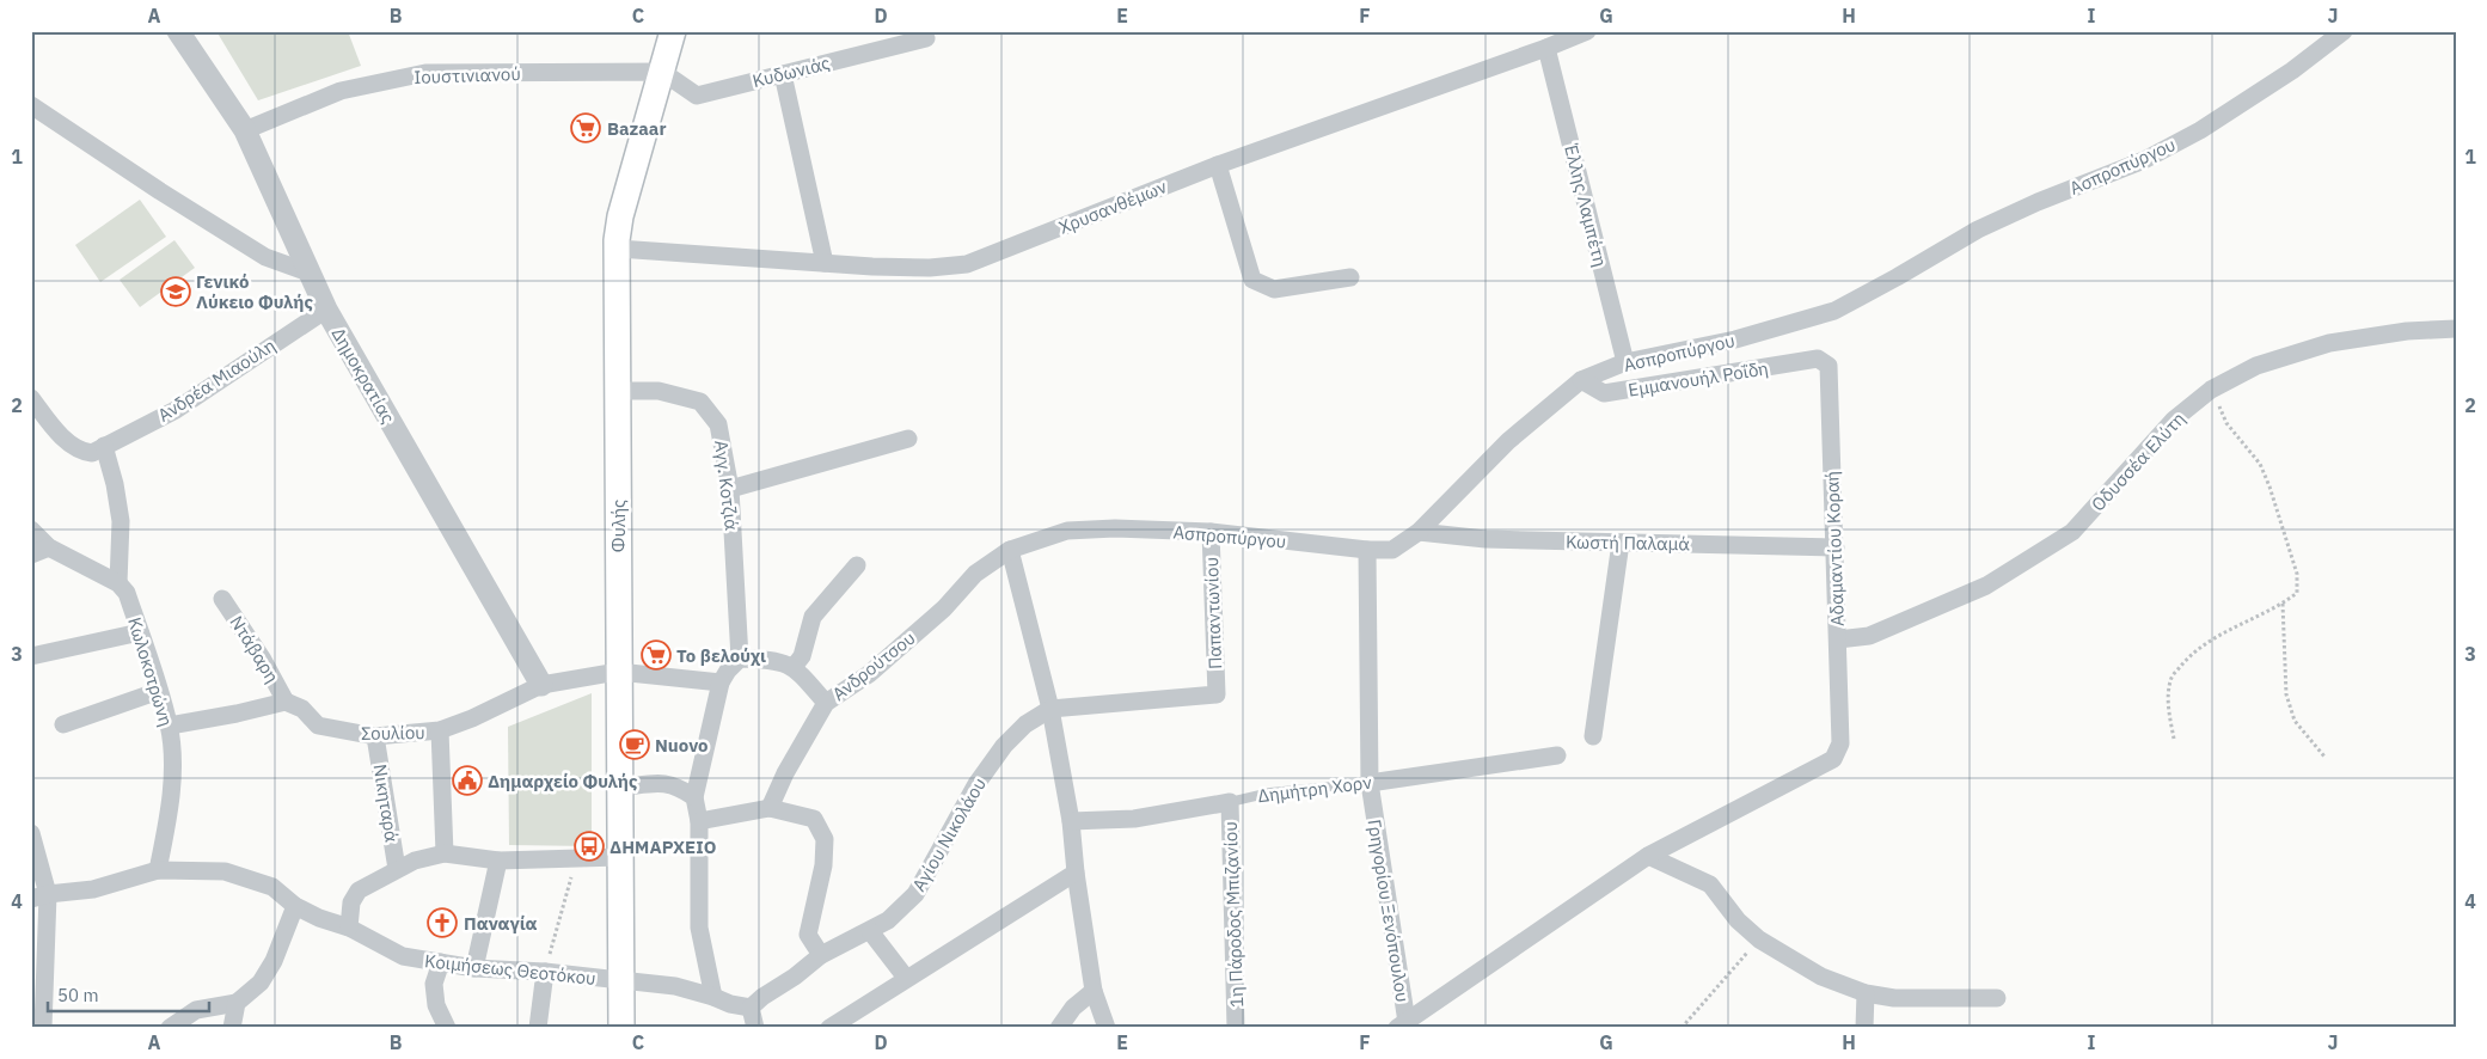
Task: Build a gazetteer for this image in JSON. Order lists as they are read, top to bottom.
{
  "streets": {
    "main road": ["Φυλής"],
    "street": [
      "Κυδωνιάς",
      "Ιουστινιανού",
      "Ασπροπύργου",
      "Έλλης Λαμπέτη",
      "Χρυσανθέμων",
      "Δημοκρατίας",
      "Εμμανουήλ Ροΐδη",
      "Ανδρέα Μιαούλη",
      "Οδυσσέα Ελύτη",
      "Αγγ. Κοτζιά",
      "Κωστή Παλαμά",
      "Αδαμαντίου Κοραή",
      "Παπαντωνίου",
      "Ντάβαρη",
      "Ανδρούτσου",
      "Κωλοκοτρώνη",
      "Σουλίου",
      "Δημήτρη Χορν",
      "Νικηταρά",
      "Αγίου Νικολάου",
      "Γρηγορίου Ξενόπουλου",
      "1η Πάροδος Μπιζανίου",
      "Κοιμήσεως Θεοτόκου"
    ]
  },
  "crossings": [
    ["Κυδωνιάς", "Ιουστινιανού"],
    ["Κυδωνιάς", "Φυλής"],
    ["Ιουστινιανού", "Δημοκρατίας"],
    ["Ιουστινιανού", "Φυλής"],
    ["Ασπροπύργου", "Έλλης Λαμπέτη"],
    ["Ασπροπύργου", "Εμμανουήλ Ροΐδη"],
    ["Ασπροπύργου", "Κωστή Παλαμά"],
    ["Ασπροπύργου", "Παπαντωνίου"],
    ["Ασπροπύργου", "Ανδρούτσου"],
    ["Ασπροπύργου", "Γρηγορίου Ξενόπουλου"],
    ["Έλλης Λαμπέτη", "Χρυσανθέμων"],
    ["Χρυσανθέμων", "Φυλής"],
    ["Δημοκρατίας", "Ανδρέα Μιαούλη"],
    ["Δημοκρατίας", "Σουλίου"],
    ["Εμμανουήλ Ροΐδη", "Αδαμαντίου Κοραή"],
    ["Οδυσσέα Ελύτη", "Αδαμαντίου Κοραή"],
    ["Αγγ. Κοτζιά", "Φυλής"],
    ["Φυλής", "Σουλίου"],
    ["Φυλής", "Κοιμήσεως Θεοτόκου"],
    ["Κωστή Παλαμά", "Αδαμαντίου Κοραή"],
    ["Παπαντωνίου", "Αγίου Νικολάου"],
    ["Ντάβαρη", "Σουλίου"],
    ["Κωλοκοτρώνη", "Κοιμήσεως Θεοτόκου"],
    ["Σουλίου", "Νικηταρά"],
    ["Δημήτρη Χορν", "Γρηγορίου Ξενόπουλου"],
    ["Δημήτρη Χορν", "1η Πάροδος Μπιζανίου"]
  ],
  "places": {
    "supermarket": ["Bazaar", "Το βελούχι"],
    "school or university": ["Γενικό Λύκειο Φυλής"],
    "cafe": ["Nuovo"],
    "public building": ["Δημαρχείο Φυλής"],
    "bus stop": ["ΔΗΜΑΡΧΕΙΟ"],
    "church": ["Παναγία"]
  },
  "scale_bar": "50 m",
  "grid": {
    "columns": [
      "A",
      "B",
      "C",
      "D",
      "E",
      "F",
      "G",
      "H",
      "I",
      "J"
    ],
    "rows": [
      "1",
      "2",
      "3",
      "4"
    ]
  }
}
